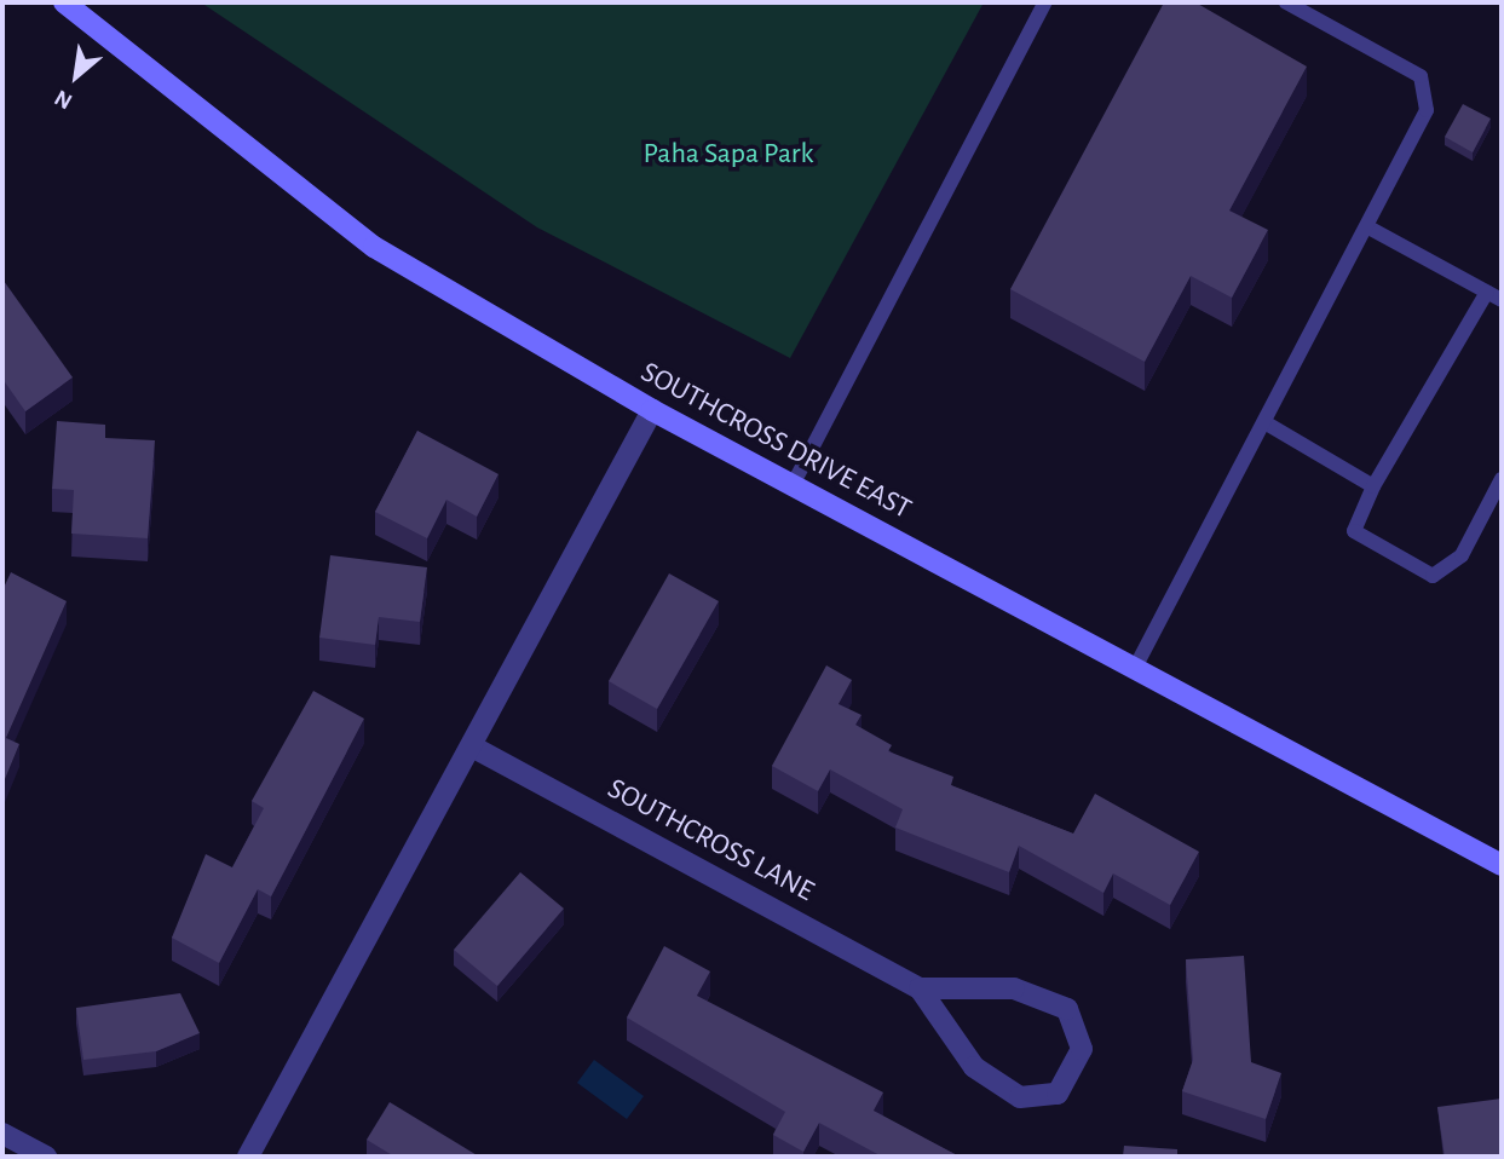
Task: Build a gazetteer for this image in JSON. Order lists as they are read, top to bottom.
{
  "streets": {
    "street": ["SOUTHCROSS DRIVE EAST", "SOUTHCROSS LANE"]
  },
  "parks": ["Paha Sapa Park"],
  "north": "bottom left"
}
